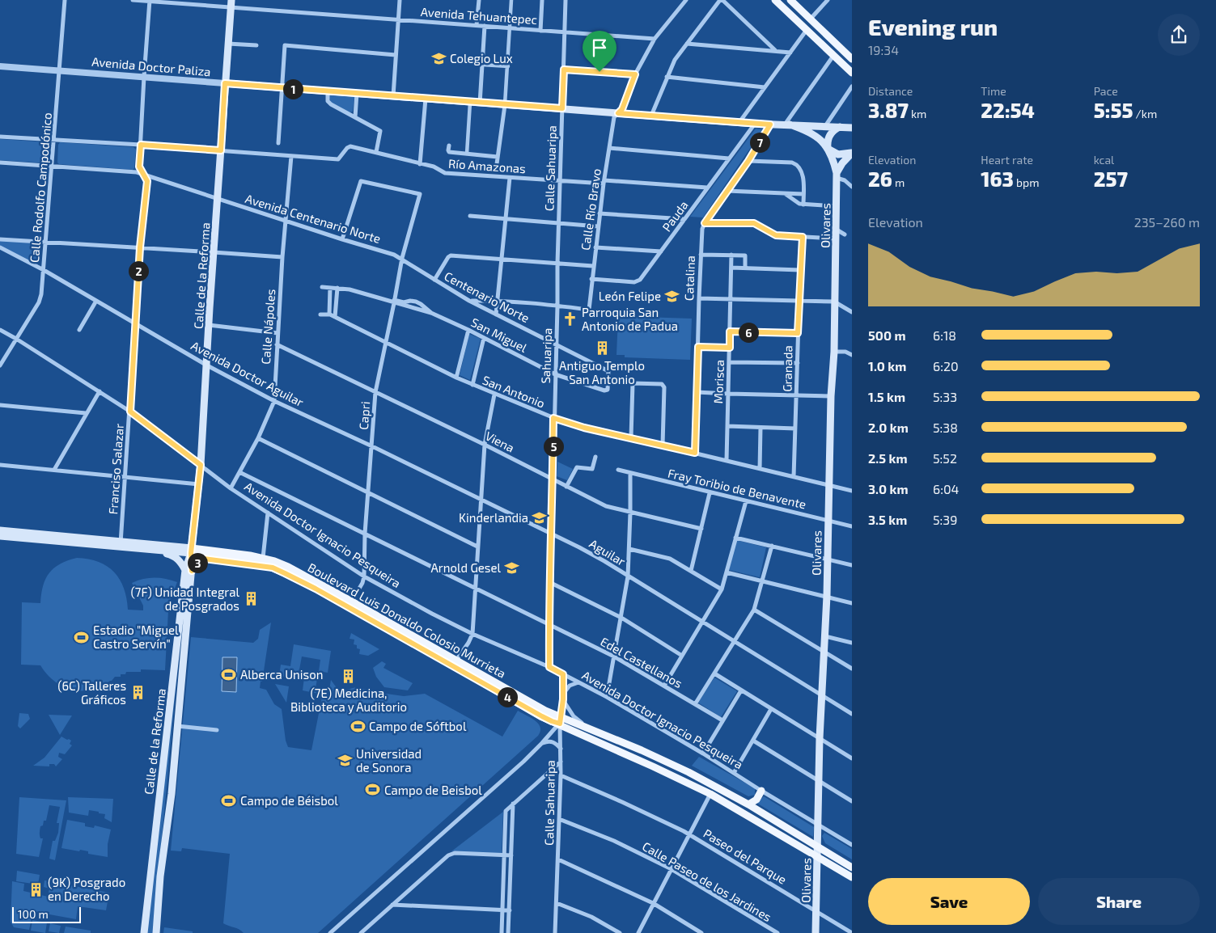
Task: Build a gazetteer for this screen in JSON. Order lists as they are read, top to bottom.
{
  "streets": {
    "main road": [
      "Avenida Doctor Paliza",
      "Olivares",
      "Calle de la Reforma",
      "Boulevard Luis Donaldo Colosio Murrieta"
    ],
    "street": [
      "Avenida Tehuantepec",
      "Río Amazonas",
      "Calle Sahuaripa",
      "Calle Rodolfo Campodónico",
      "Calle Río Bravo",
      "Pauda",
      "Avenida Centenario Norte",
      "Catalina",
      "Centenario Norte",
      "Calle Nápoles",
      "San Miguel",
      "Sahuaripa",
      "Granada",
      "Avenida Doctor Aguilar",
      "Morisca",
      "San Antonio",
      "Capri",
      "Viena",
      "Franciso Salazar",
      "Fray Toribio de Benavente",
      "Avenida Doctor Ignacio Pesqueira",
      "Aguilar",
      "Edel Castellanos",
      "Paseo del Parque",
      "Calle Paseo de los Jardines"
    ]
  },
  "crossings": [
    ["Avenida Tehuantepec", "Calle Sahuaripa"],
    ["Avenida Tehuantepec", "Calle Río Bravo"],
    ["Avenida Tehuantepec", "Calle de la Reforma"],
    ["Avenida Tehuantepec", "Franciso Salazar"],
    ["Avenida Doctor Paliza", "Calle Sahuaripa"],
    ["Avenida Doctor Paliza", "Calle Rodolfo Campodónico"],
    ["Avenida Doctor Paliza", "Calle Río Bravo"],
    ["Avenida Doctor Paliza", "Pauda"],
    ["Avenida Doctor Paliza", "Olivares"],
    ["Avenida Doctor Paliza", "Calle de la Reforma"],
    ["Avenida Doctor Paliza", "Catalina"],
    ["Avenida Doctor Paliza", "Franciso Salazar"],
    ["Río Amazonas", "Calle Sahuaripa"],
    ["Río Amazonas", "Calle Río Bravo"],
    ["Río Amazonas", "Pauda"],
    ["Calle Sahuaripa", "Sahuaripa"],
    ["Calle Sahuaripa", "Avenida Doctor Ignacio Pesqueira"],
    ["Calle Sahuaripa", "Boulevard Luis Donaldo Colosio Murrieta"],
    ["Calle Sahuaripa", "Paseo del Parque"],
    ["Calle Sahuaripa", "Calle Paseo de los Jardines"],
    ["Calle Rodolfo Campodónico", "Avenida Centenario Norte"],
    ["Calle Rodolfo Campodónico", "Avenida Doctor Aguilar"],
    ["Calle Rodolfo Campodónico", "Avenida Doctor Ignacio Pesqueira"],
    ["Calle Río Bravo", "Pauda"],
    ["Calle Río Bravo", "Sahuaripa"],
    ["Avenida Centenario Norte", "Calle de la Reforma"],
    ["Avenida Centenario Norte", "Centenario Norte"],
    ["Avenida Centenario Norte", "Calle Nápoles"],
    ["Avenida Centenario Norte", "Capri"],
    ["Avenida Centenario Norte", "Franciso Salazar"],
    ["Olivares", "San Antonio"],
    ["Olivares", "Fray Toribio de Benavente"],
    ["Olivares", "Avenida Doctor Ignacio Pesqueira"],
    ["Olivares", "Aguilar"],
    ["Olivares", "Boulevard Luis Donaldo Colosio Murrieta"],
    ["Olivares", "Paseo del Parque"],
    ["Calle de la Reforma", "Avenida Doctor Aguilar"],
    ["Calle de la Reforma", "Avenida Doctor Ignacio Pesqueira"],
    ["Calle de la Reforma", "Boulevard Luis Donaldo Colosio Murrieta"],
    ["Catalina", "San Antonio"],
    ["Centenario Norte", "San Miguel"],
    ["Centenario Norte", "Sahuaripa"],
    ["Centenario Norte", "Capri"],
    ["Calle Nápoles", "Avenida Doctor Aguilar"],
    ["Calle Nápoles", "Viena"],
    ["Calle Nápoles", "Avenida Doctor Ignacio Pesqueira"],
    ["San Miguel", "Sahuaripa"],
    ["San Miguel", "Capri"],
    ["Sahuaripa", "San Antonio"],
    ["Sahuaripa", "Viena"],
    ["Sahuaripa", "Avenida Doctor Ignacio Pesqueira"],
    ["Sahuaripa", "Aguilar"],
    ["Sahuaripa", "Edel Castellanos"],
    ["Granada", "San Antonio"],
    ["Avenida Doctor Aguilar", "Capri"],
    ["Avenida Doctor Aguilar", "Franciso Salazar"],
    ["Avenida Doctor Aguilar", "Aguilar"],
    ["Morisca", "San Antonio"],
    ["San Antonio", "Capri"],
    ["Capri", "Viena"],
    ["Capri", "Avenida Doctor Ignacio Pesqueira"],
    ["Capri", "Aguilar"],
    ["Franciso Salazar", "Avenida Doctor Ignacio Pesqueira"],
    ["Franciso Salazar", "Boulevard Luis Donaldo Colosio Murrieta"]
  ],
  "places": {
    "school or university": [
      "Colegio Lux",
      "León Felipe",
      "Kinderlandia",
      "Arnold Gesel",
      "Universidad de Sonora"
    ],
    "church": ["Parroquia San Antonio de Padua"],
    "building": [
      "Antiguo Templo San Antonio",
      "(7F) Unidad Integral de Posgrados",
      "(7E) Medicina, Biblioteca y Auditorio",
      "(6C) Talleres Gráficos",
      "(9K) Posgrado en Derecho"
    ],
    "sports": [
      "Estadio \"Miguel Castro Servín\"",
      "Alberca Unison",
      "Campo de Sóftbol",
      "Campo de Beisbol",
      "Campo de Béisbol"
    ]
  },
  "scale_bar": "100 m",
  "page": {
    "heading": ["Evening run", "19:34"],
    "stats": [
      ["Distance", "3.87 km"],
      ["Time", "22:54"],
      ["Pace", "5:55 /km"],
      ["Elevation", "26 m"],
      ["Heart rate", "163 bpm"],
      ["kcal", "257"]
    ],
    "pins": [
      "1",
      "7",
      "2",
      "6",
      "5",
      "3",
      "4"
    ],
    "chart": ["Elevation", "235–260 m"],
    "list": [
      {
        "name": "500 m",
        "note": "6:18"
      },
      {
        "name": "1.0 km",
        "note": "6:20"
      },
      {
        "name": "1.5 km",
        "note": "5:33"
      },
      {
        "name": "2.0 km",
        "note": "5:38"
      },
      {
        "name": "2.5 km",
        "note": "5:52"
      },
      {
        "name": "3.0 km",
        "note": "6:04"
      },
      {
        "name": "3.5 km",
        "note": "5:39"
      }
    ],
    "buttons": ["Save", "Share"],
    "scale": "100 m"
  }
}
